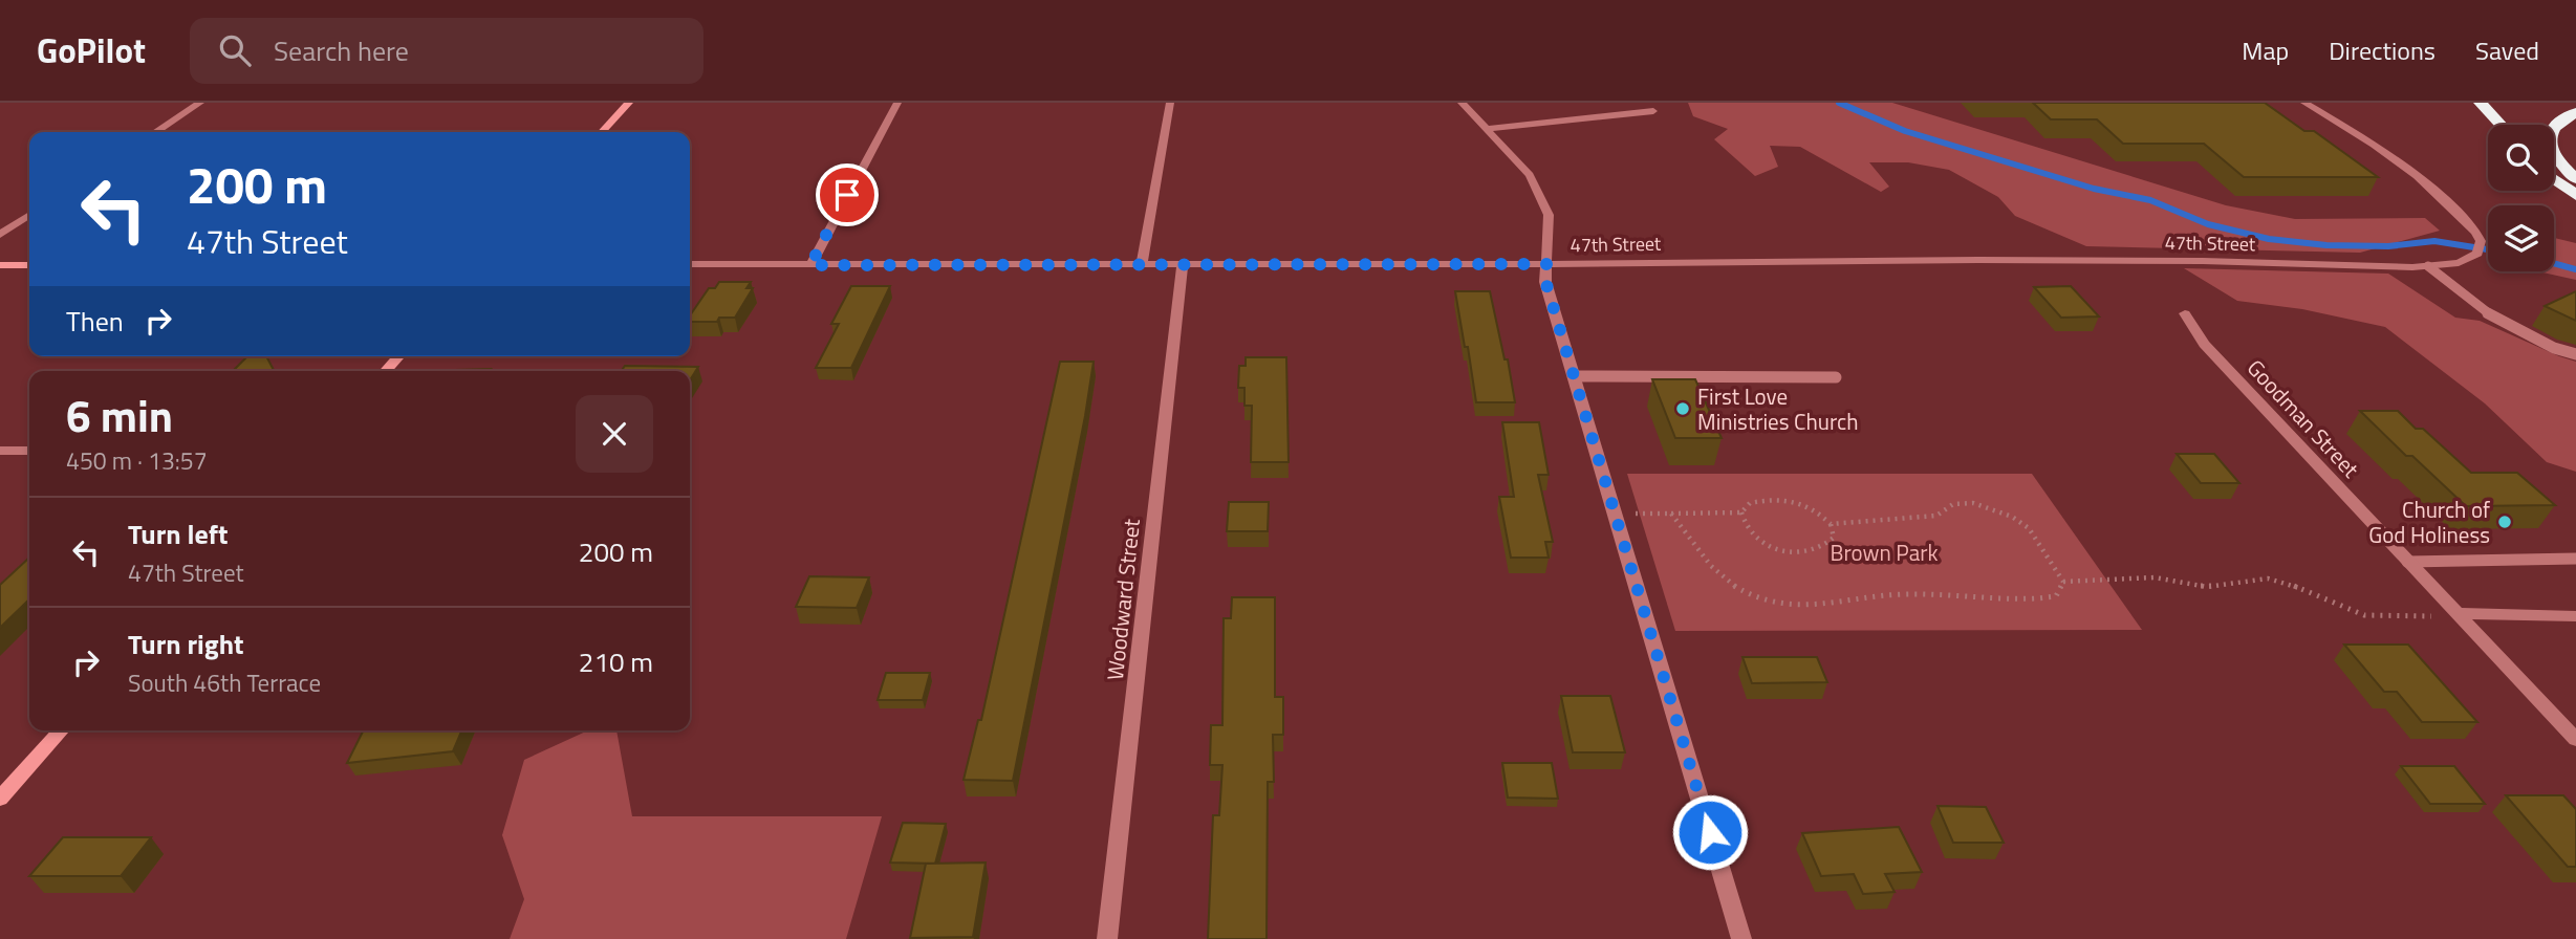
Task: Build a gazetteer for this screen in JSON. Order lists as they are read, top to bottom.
{
  "streets": {
    "street": ["47th Street", "Goodman Street", "Woodward Street"]
  },
  "crossings": [
    ["47th Street", "Woodward Street"]
  ],
  "parks": ["Brown Park"],
  "places": ["First Love Ministries Church", "Church of God Holiness"],
  "page": {
    "header": "GoPilot",
    "search": "Search here",
    "nav": ["Map", "Directions", "Saved"],
    "turn": ["200 m", "47th Street"],
    "then": "Then",
    "heading": ["6 min", "450 m · 13:57"],
    "list": [
      {
        "name": "Turn left",
        "note": "47th Street",
        "value": "200 m"
      },
      {
        "name": "Turn right",
        "note": "South 46th Terrace",
        "value": "210 m"
      }
    ]
  }
}
